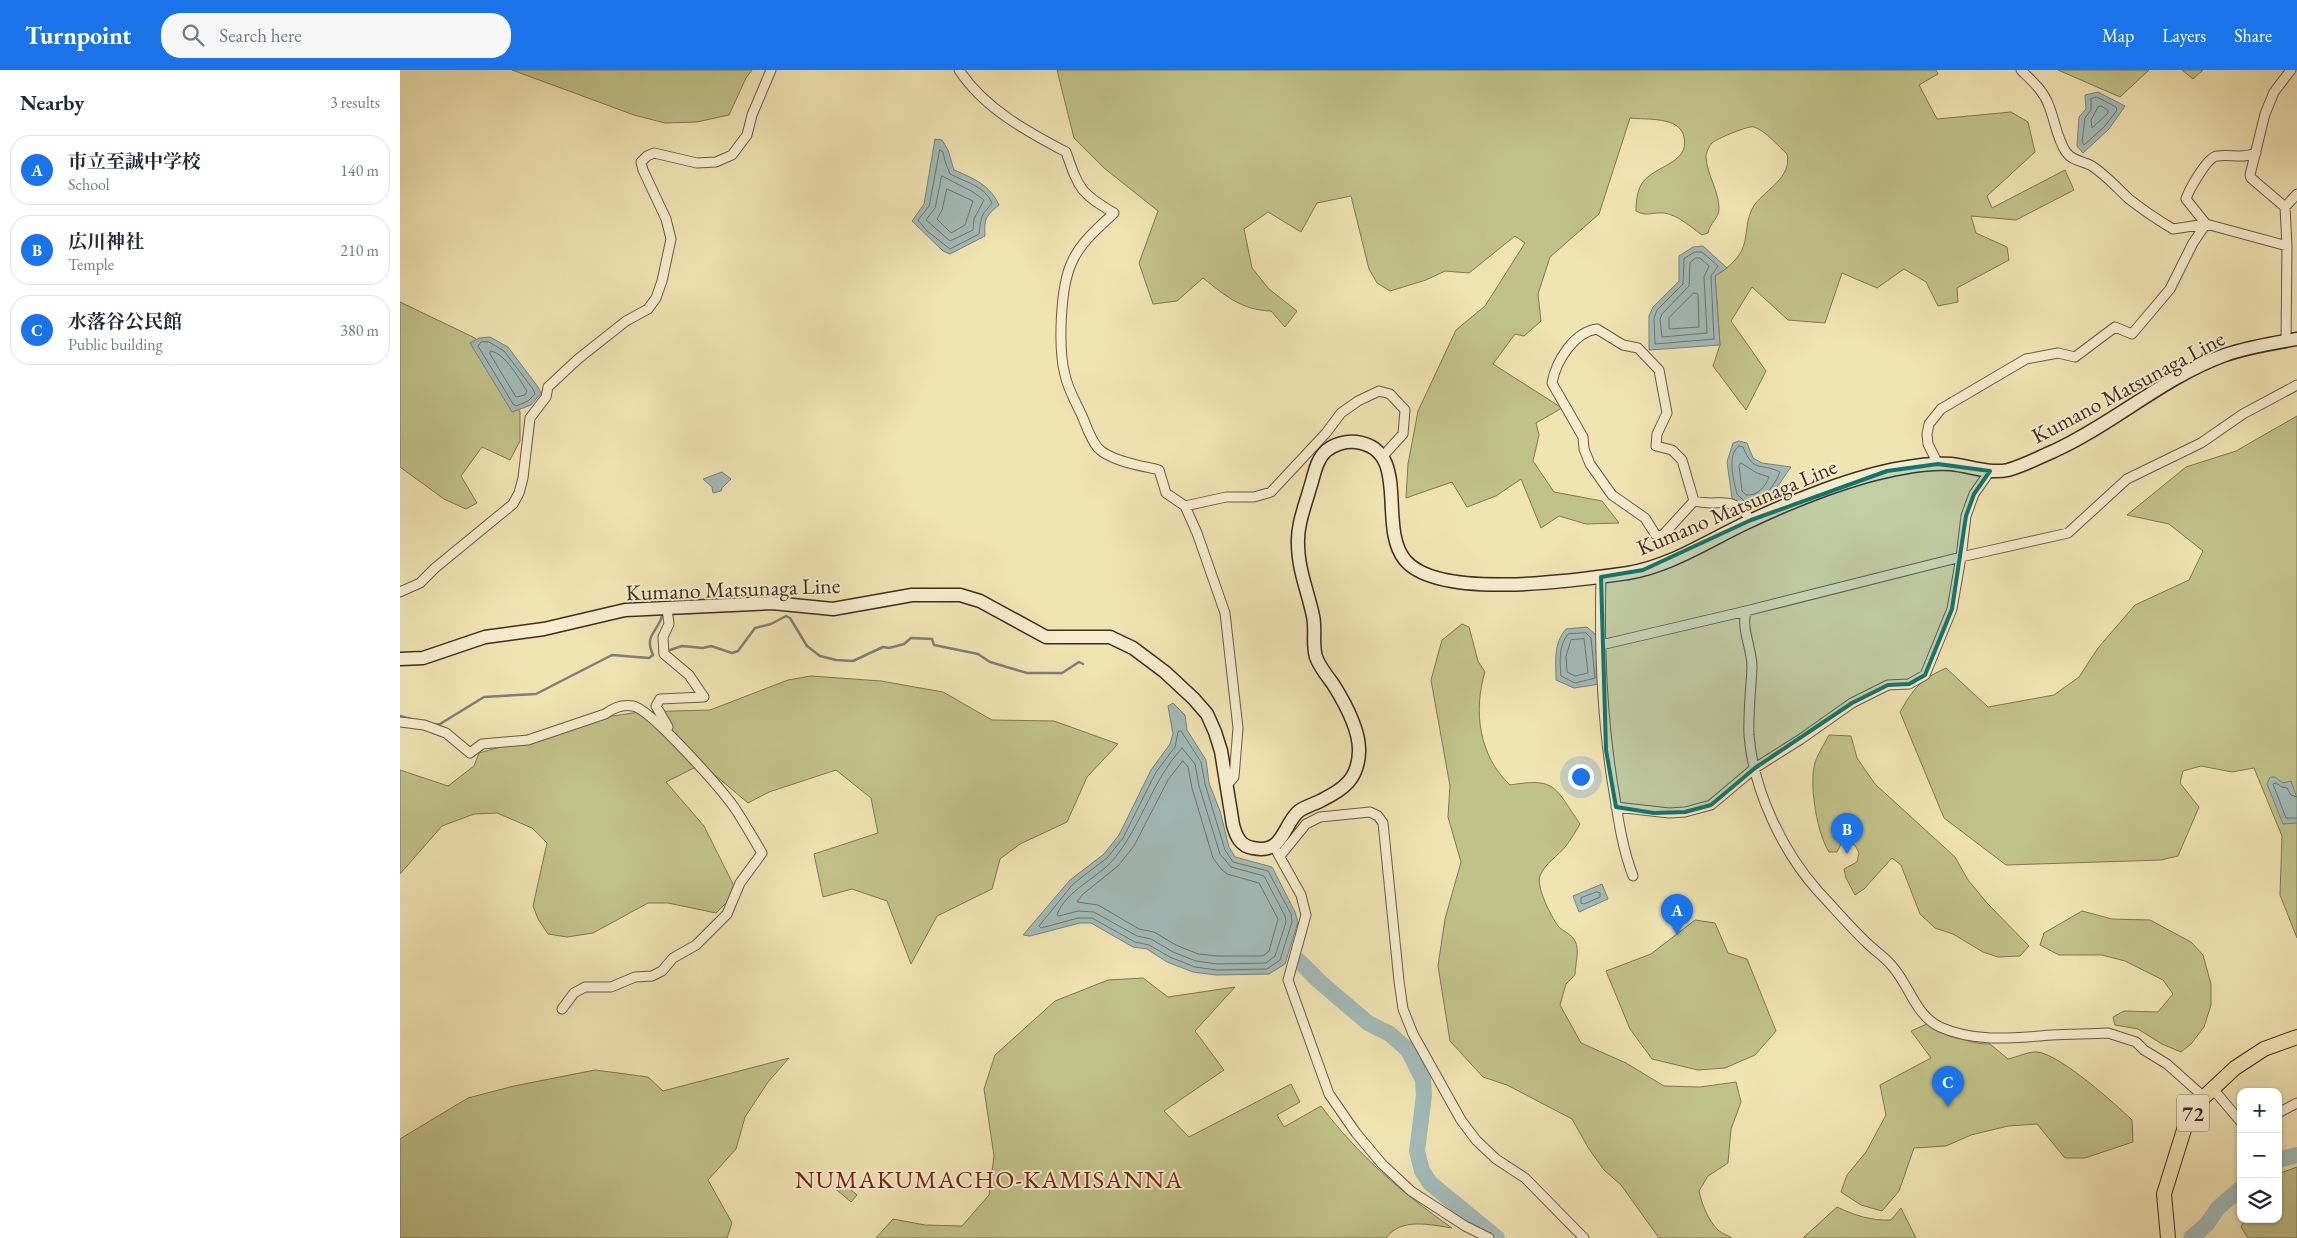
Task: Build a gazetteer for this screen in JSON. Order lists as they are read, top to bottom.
{
  "streets": {
    "main road": ["Kumano Matsunaga Line", "72"]
  },
  "districts": ["NUMAKUMACHO-KAMISANNA"],
  "page": {
    "header": "Turnpoint",
    "search": "Search here",
    "nav": ["Map", "Layers", "Share"],
    "heading": ["Nearby", "3 results"],
    "list": [
      {
        "mark": "A",
        "name": "市立至誠中学校",
        "note": "School",
        "value": "140 m"
      },
      {
        "mark": "B",
        "name": "広川神社",
        "note": "Temple",
        "value": "210 m"
      },
      {
        "mark": "C",
        "name": "水落谷公民館",
        "note": "Public building",
        "value": "380 m"
      }
    ],
    "pins": ["B", "A", "C"],
    "map_buttons": ["+", "−"]
  }
}
